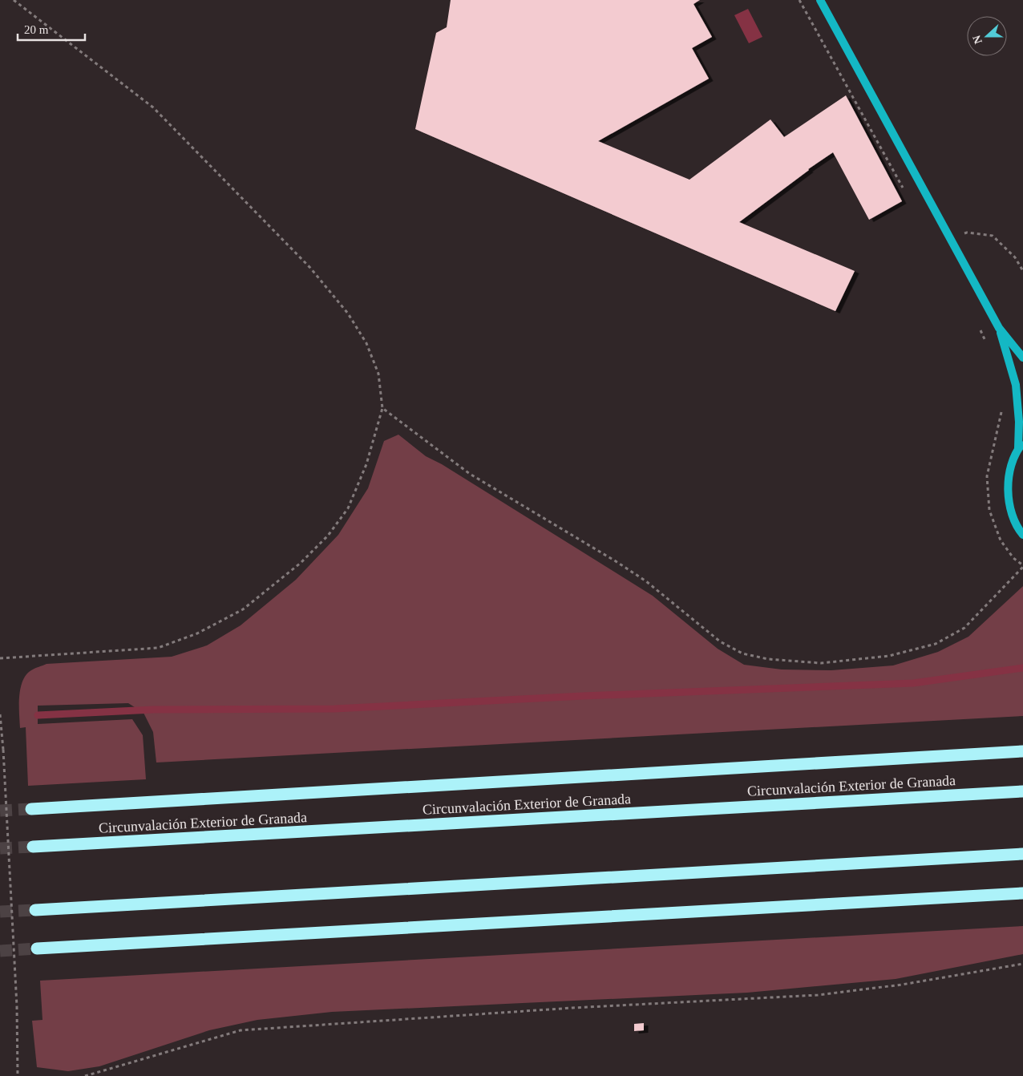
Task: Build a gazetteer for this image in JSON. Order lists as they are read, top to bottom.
{
  "streets": {
    "highway": ["Circunvalación Exterior de Granada"]
  },
  "scale_bar": "20 m",
  "north": "left"
}
